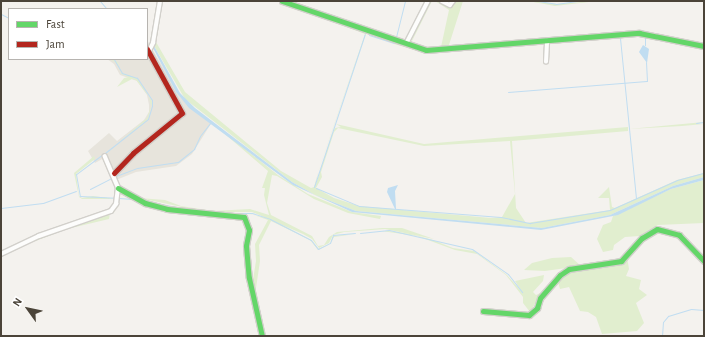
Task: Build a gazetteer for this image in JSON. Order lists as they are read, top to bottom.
{
  "legend": ["Fast", "Jam"],
  "north": "top left"
}
